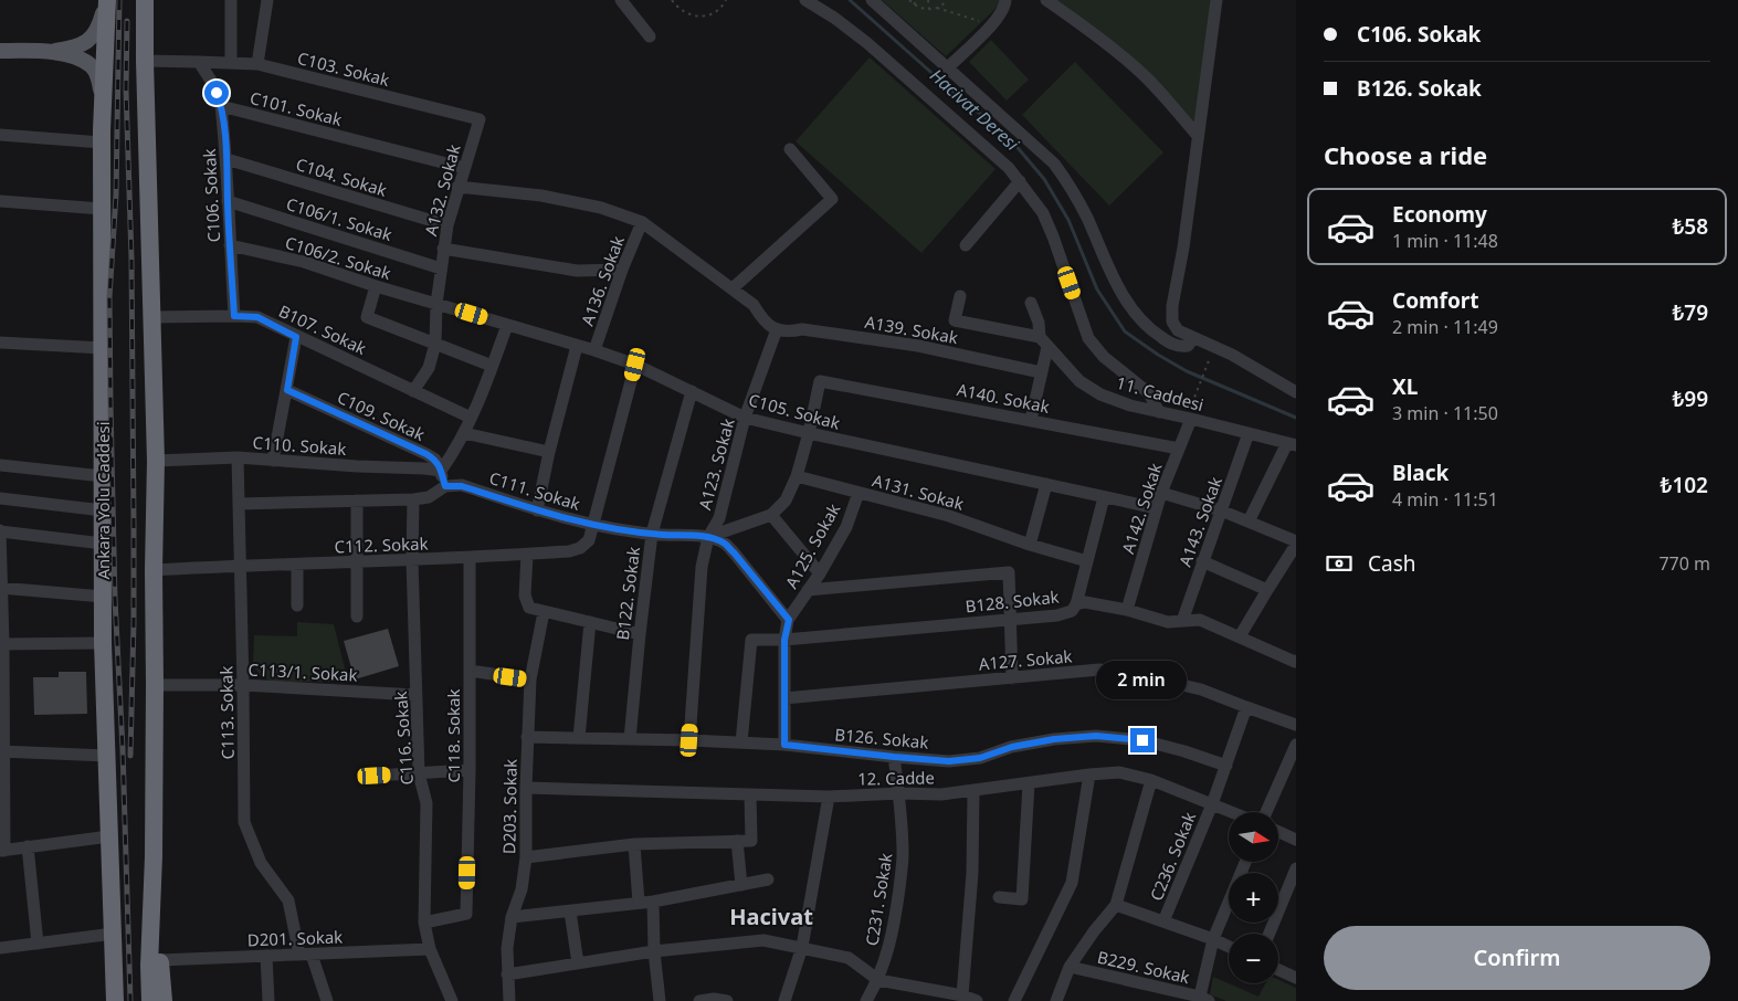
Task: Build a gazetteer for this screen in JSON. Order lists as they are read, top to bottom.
{
  "streets": {
    "highway": ["Ankara Yolu Caddesi"],
    "street": [
      "C103. Sokak",
      "C101. Sokak",
      "C104. Sokak",
      "A132. Sokak",
      "C106. Sokak",
      "C106/1. Sokak",
      "C106/2. Sokak",
      "A136. Sokak",
      "B107. Sokak",
      "A139. Sokak",
      "11. Caddesi",
      "A140. Sokak",
      "C105. Sokak",
      "C109. Sokak",
      "C110. Sokak",
      "A123. Sokak",
      "C111. Sokak",
      "A131. Sokak",
      "A142. Sokak",
      "A143. Sokak",
      "C112. Sokak",
      "A125. Sokak",
      "B122. Sokak",
      "B128. Sokak",
      "A127. Sokak",
      "C113/1. Sokak",
      "C113. Sokak",
      "C118. Sokak",
      "C116. Sokak",
      "B126. Sokak",
      "12. Cadde",
      "D203. Sokak",
      "C236. Sokak",
      "C231. Sokak",
      "D201. Sokak",
      "B229. Sokak"
    ]
  },
  "crossings": [
    ["C103. Sokak", "A132. Sokak"],
    ["C101. Sokak", "A132. Sokak"],
    ["C101. Sokak", "C106. Sokak"],
    ["C104. Sokak", "A132. Sokak"],
    ["C104. Sokak", "C106. Sokak"],
    ["A132. Sokak", "C106/1. Sokak"],
    ["A132. Sokak", "C106/2. Sokak"],
    ["A132. Sokak", "B107. Sokak"],
    ["A132. Sokak", "C105. Sokak"],
    ["C106. Sokak", "C106/1. Sokak"],
    ["C106. Sokak", "C106/2. Sokak"],
    ["C106. Sokak", "B107. Sokak"],
    ["C106/2. Sokak", "C105. Sokak"],
    ["A136. Sokak", "C105. Sokak"],
    ["A139. Sokak", "A123. Sokak"],
    ["11. Caddesi", "A142. Sokak"],
    ["11. Caddesi", "A143. Sokak"],
    ["A140. Sokak", "C105. Sokak"],
    ["A140. Sokak", "A142. Sokak"],
    ["C105. Sokak", "A123. Sokak"],
    ["C105. Sokak", "A142. Sokak"],
    ["C105. Sokak", "B122. Sokak"],
    ["C109. Sokak", "C110. Sokak"],
    ["C109. Sokak", "C111. Sokak"],
    ["C110. Sokak", "C113. Sokak"],
    ["A123. Sokak", "C111. Sokak"],
    ["A123. Sokak", "B126. Sokak"],
    ["C111. Sokak", "C112. Sokak"],
    ["C111. Sokak", "A125. Sokak"],
    ["C111. Sokak", "B122. Sokak"],
    ["A131. Sokak", "A125. Sokak"],
    ["A142. Sokak", "B128. Sokak"],
    ["A143. Sokak", "B128. Sokak"],
    ["C112. Sokak", "C113. Sokak"],
    ["C112. Sokak", "C118. Sokak"],
    ["C112. Sokak", "C116. Sokak"],
    ["A125. Sokak", "B128. Sokak"],
    ["A125. Sokak", "A127. Sokak"],
    ["A125. Sokak", "B126. Sokak"],
    ["B122. Sokak", "B126. Sokak"],
    ["B128. Sokak", "B126. Sokak"],
    ["A127. Sokak", "C236. Sokak"],
    ["C113/1. Sokak", "C113. Sokak"],
    ["C113/1. Sokak", "C116. Sokak"],
    ["C113. Sokak", "D201. Sokak"],
    ["C118. Sokak", "C116. Sokak"],
    ["C116. Sokak", "D201. Sokak"],
    ["B126. Sokak", "D203. Sokak"],
    ["B126. Sokak", "C236. Sokak"],
    ["B126. Sokak", "C231. Sokak"],
    ["12. Cadde", "D203. Sokak"],
    ["12. Cadde", "C236. Sokak"],
    ["12. Cadde", "C231. Sokak"]
  ],
  "districts": ["Hacivat"],
  "water": ["Hacivat Deresi"],
  "north": "right",
  "page": {
    "banner": ["C106. Sokak", "B126. Sokak"],
    "heading": "Choose a ride",
    "list": [
      {
        "name": "Economy",
        "note": "1 min · 11:48",
        "value": "₺58"
      },
      {
        "name": "Comfort",
        "note": "2 min · 11:49",
        "value": "₺79"
      },
      {
        "name": "XL",
        "note": "3 min · 11:50",
        "value": "₺99"
      },
      {
        "name": "Black",
        "note": "4 min · 11:51",
        "value": "₺102"
      }
    ],
    "pay": ["Cash", "770 m"],
    "bubble": "2 min",
    "map_buttons": ["+", "−"],
    "buttons": "Confirm"
  }
}
